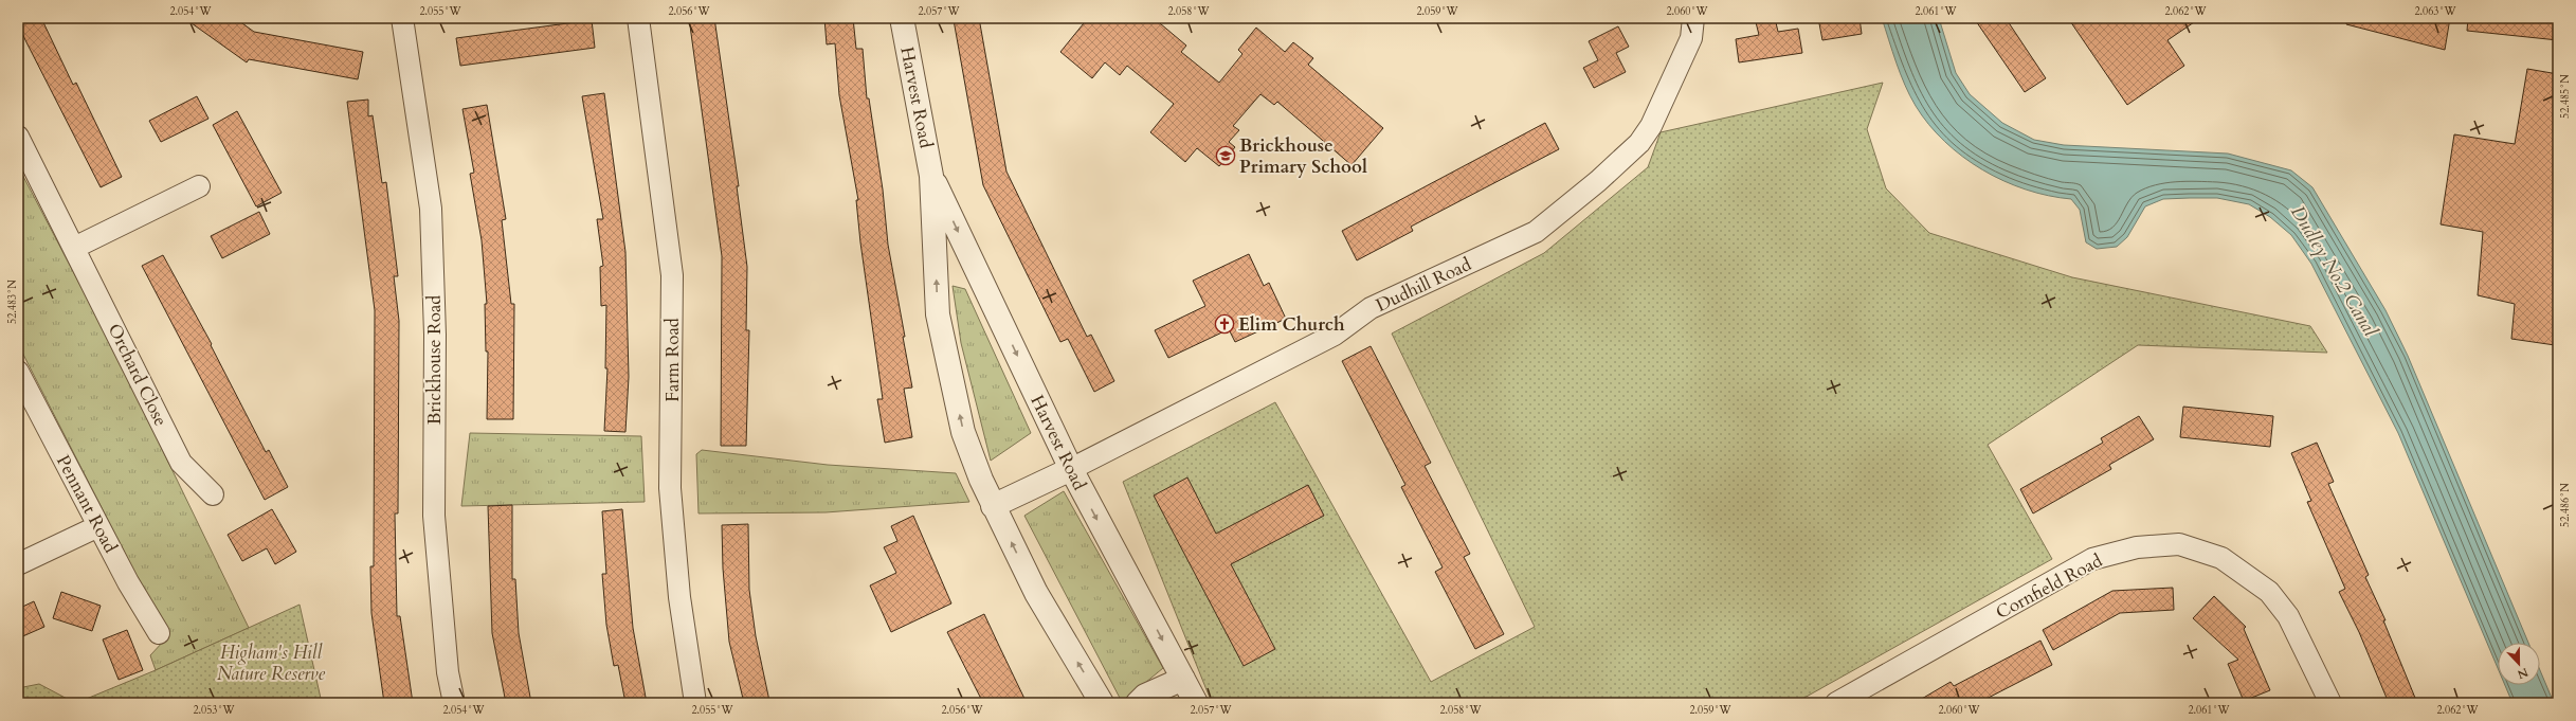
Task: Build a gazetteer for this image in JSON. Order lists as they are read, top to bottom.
{
  "streets": {
    "street": [
      "Harvest Road",
      "Dudhill Road",
      "Brickhouse Road",
      "Farm Road",
      "Orchard Close",
      "Pennant Road",
      "Cornfield Road"
    ]
  },
  "crossings": [
    ["Harvest Road", "Dudhill Road"]
  ],
  "water": ["Dudley No.2 Canal"],
  "parks": ["Higham's Hill Nature Reserve"],
  "places": {
    "school or university": ["Brickhouse Primary School"],
    "church": ["Elim Church"]
  },
  "north": "bottom",
  "coordinates": [
    "2.054°W",
    "2.055°W",
    "2.056°W",
    "2.057°W",
    "2.058°W",
    "2.059°W",
    "2.060°W",
    "2.061°W",
    "2.062°W",
    "2.063°W",
    "52.485°N",
    "52.483°N",
    "52.486°N",
    "2.053°W"
  ]
}
